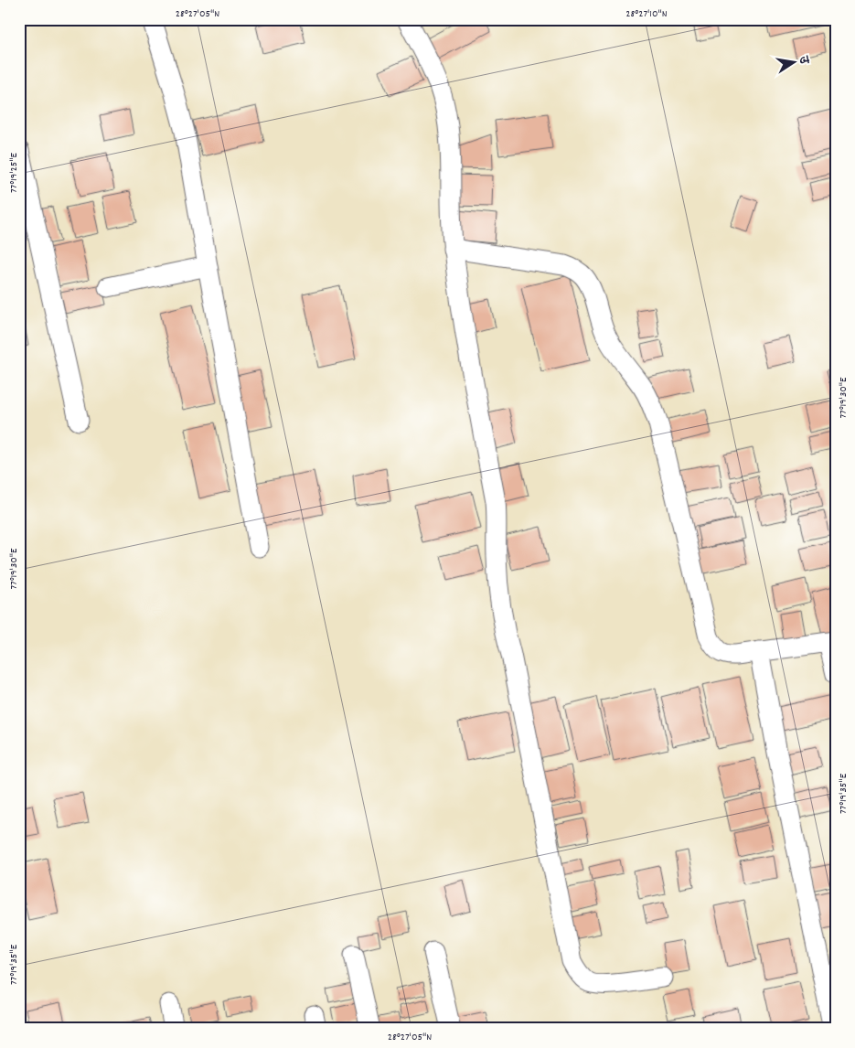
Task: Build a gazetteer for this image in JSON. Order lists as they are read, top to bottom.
{
  "north": "right",
  "coordinates": [
    "28°27'05\"N",
    "28°27'10\"N",
    "77°19'25\"E",
    "77°19'30\"E",
    "77°19'35\"E"
  ]
}
